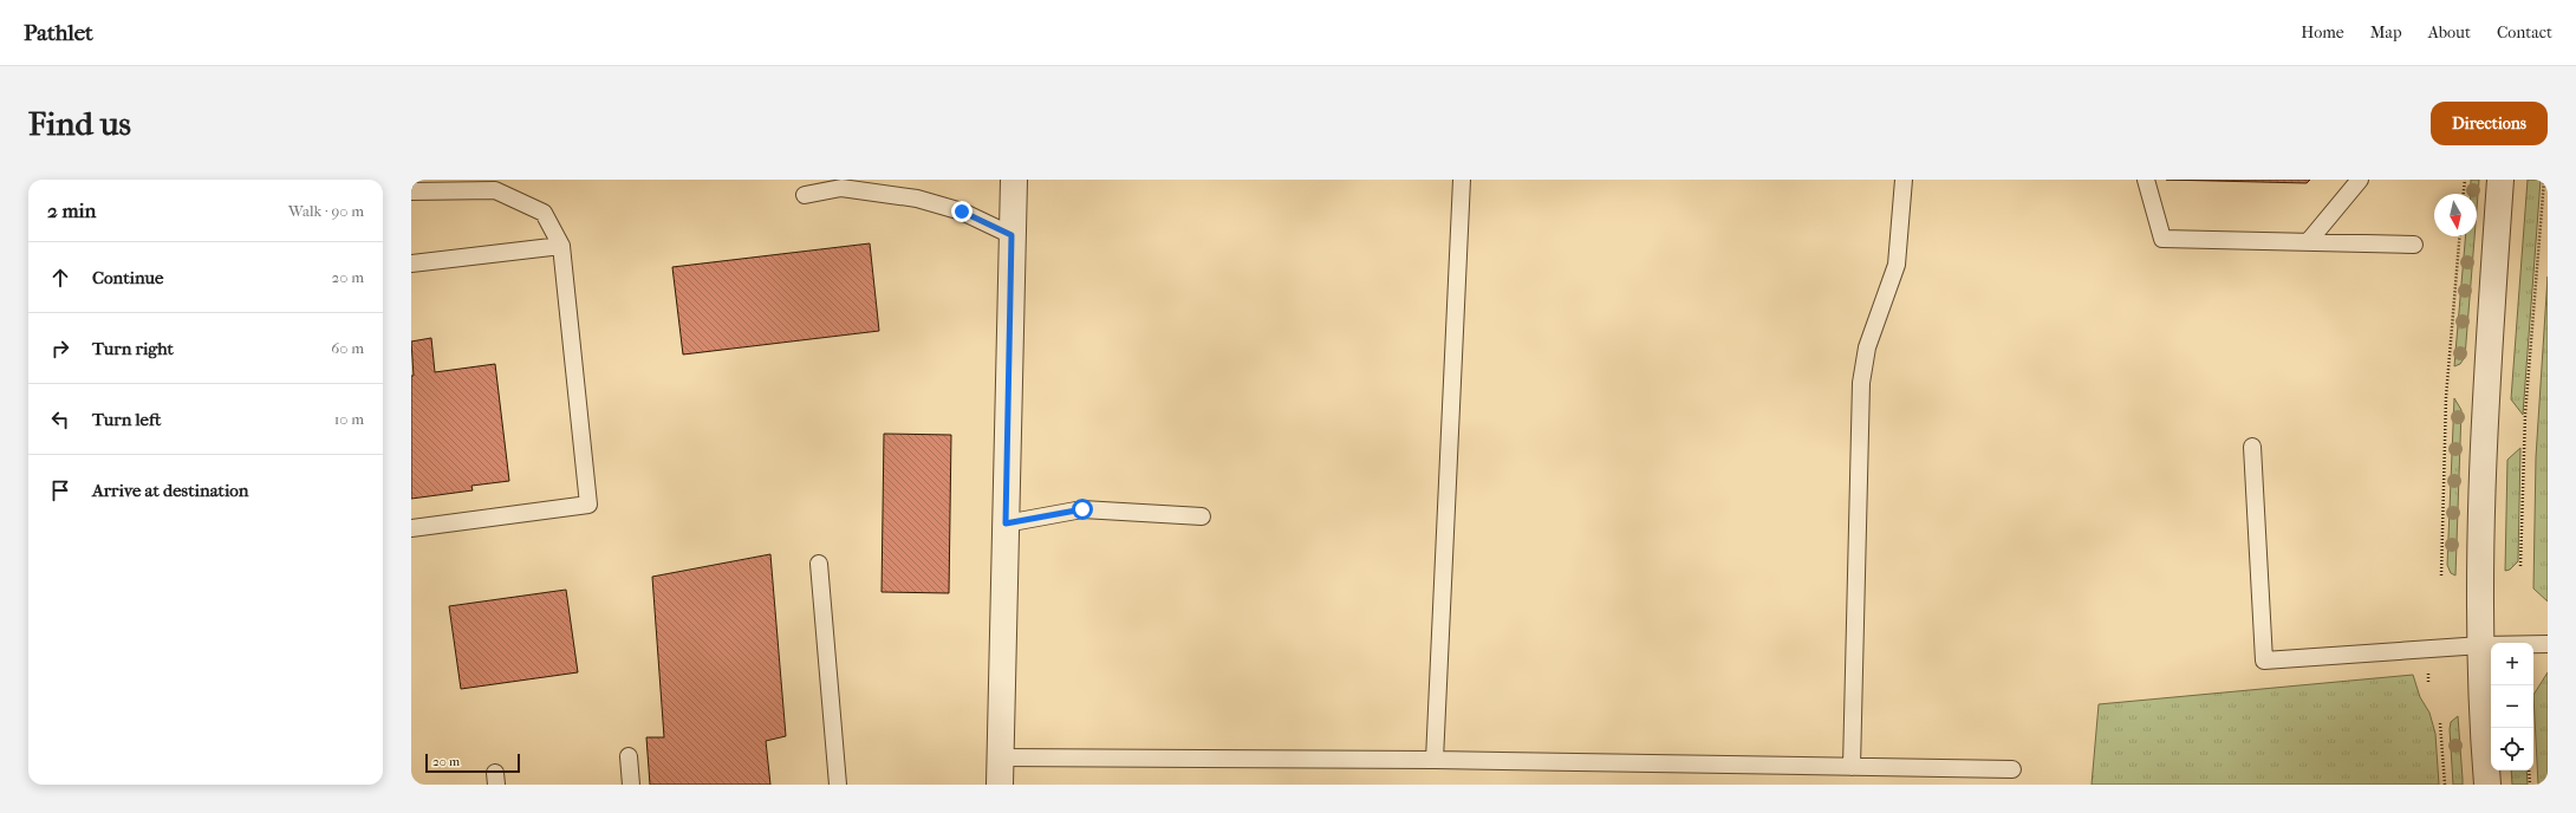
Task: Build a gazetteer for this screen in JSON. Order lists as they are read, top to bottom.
{
  "scale_bar": "20 m",
  "north": "bottom",
  "page": {
    "header": "Pathlet",
    "nav": [
      "Home",
      "Map",
      "About",
      "Contact"
    ],
    "buttons": "Directions",
    "title": "Find us",
    "heading": ["2 min", "Walk · 90 m"],
    "list": [
      ["Continue", "20 m"],
      ["Turn right", "60 m"],
      ["Turn left", "10 m"],
      "Arrive at destination"
    ],
    "map_buttons": ["+", "−"],
    "scale": "20 m"
  }
}
